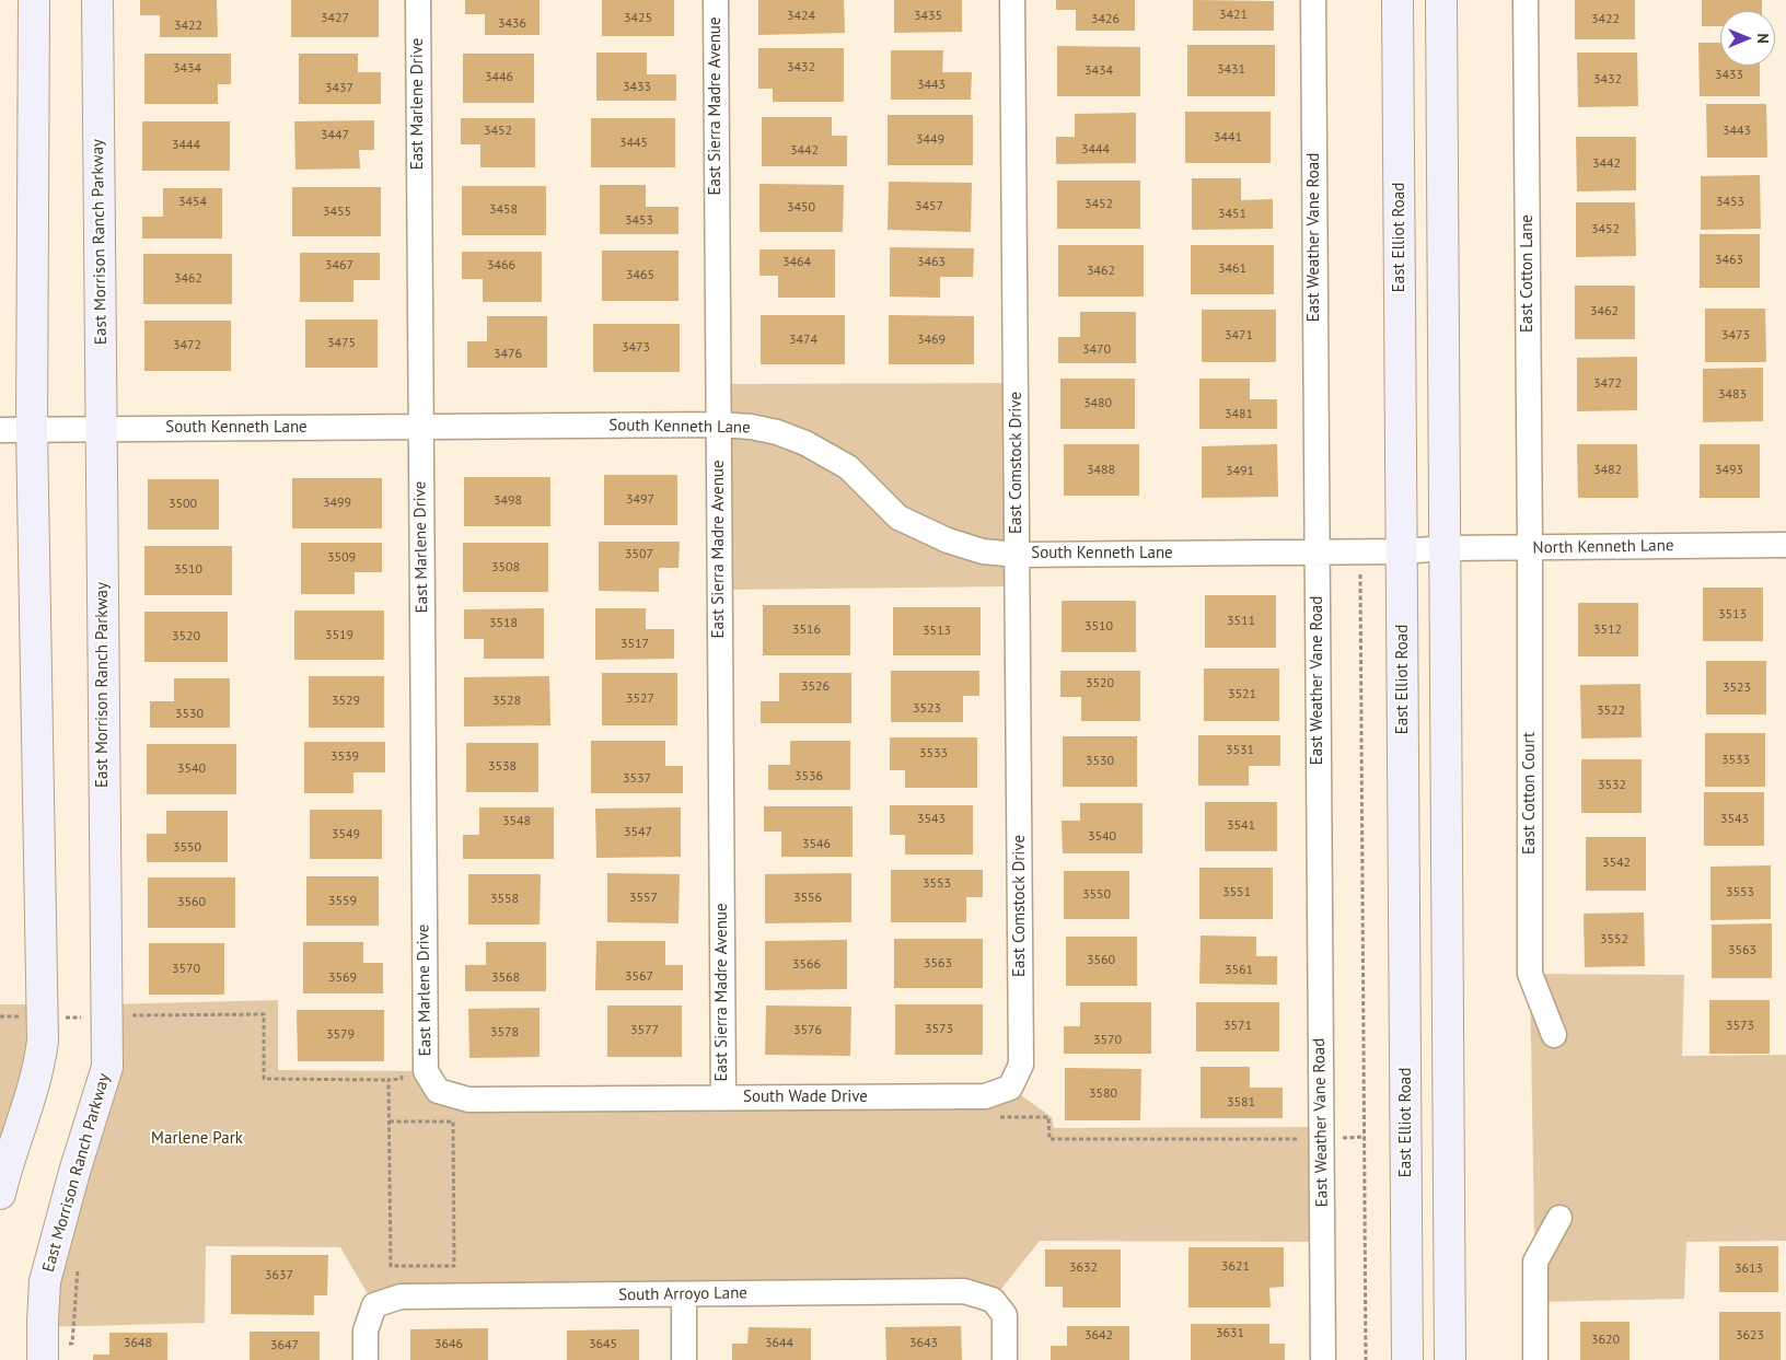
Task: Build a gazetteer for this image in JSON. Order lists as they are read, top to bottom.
{
  "streets": {
    "main road": ["East Elliot Road", "East Morrison Ranch Parkway"],
    "street": [
      "East Marlene Drive",
      "East Sierra Madre Avenue",
      "East Weather Vane Road",
      "East Cotton Lane",
      "South Kenneth Lane",
      "East Comstock Drive",
      "North Kenneth Lane",
      "East Cotton Court",
      "South Wade Drive",
      "South Arroyo Lane"
    ]
  },
  "crossings": [
    ["East Marlene Drive", "South Kenneth Lane"],
    ["East Marlene Drive", "South Wade Drive"],
    ["East Sierra Madre Avenue", "South Kenneth Lane"],
    ["East Sierra Madre Avenue", "South Wade Drive"],
    ["East Weather Vane Road", "South Kenneth Lane"],
    ["East Elliot Road", "South Kenneth Lane"],
    ["East Elliot Road", "North Kenneth Lane"],
    ["East Morrison Ranch Parkway", "South Kenneth Lane"],
    ["East Cotton Lane", "North Kenneth Lane"],
    ["East Cotton Lane", "East Cotton Court"],
    ["South Kenneth Lane", "East Comstock Drive"],
    ["South Kenneth Lane", "North Kenneth Lane"],
    ["East Comstock Drive", "South Wade Drive"],
    ["North Kenneth Lane", "East Cotton Court"]
  ],
  "parks": ["Marlene Park"],
  "house_numbers": [
    "3421",
    "3424",
    "3435",
    "3427",
    "3425",
    "3426",
    "3422",
    "3436",
    "3422",
    "3432",
    "3434",
    "3431",
    "3434",
    "3433",
    "3446",
    "3432",
    "3443",
    "3433",
    "3437",
    "3452",
    "3443",
    "3447",
    "3441",
    "3449",
    "3445",
    "3444",
    "3444",
    "3442",
    "3442",
    "3454",
    "3453",
    "3452",
    "3457",
    "3450",
    "3458",
    "3455",
    "3451",
    "3453",
    "3452",
    "3463",
    "3464",
    "3463",
    "3467",
    "3466",
    "3461",
    "3462",
    "3465",
    "3462",
    "3462",
    "3471",
    "3473",
    "3474",
    "3469",
    "3475",
    "3472",
    "3473",
    "3470",
    "3476",
    "3472",
    "3483",
    "3480",
    "3481",
    "3488",
    "3482",
    "3493",
    "3491",
    "3497",
    "3498",
    "3499",
    "3500",
    "3507",
    "3509",
    "3508",
    "3510",
    "3513",
    "3511",
    "3518",
    "3510",
    "3516",
    "3512",
    "3513",
    "3519",
    "3520",
    "3517",
    "3520",
    "3526",
    "3523",
    "3521",
    "3527",
    "3529",
    "3528",
    "3523",
    "3522",
    "3530",
    "3531",
    "3533",
    "3539",
    "3533",
    "3530",
    "3538",
    "3540",
    "3536",
    "3537",
    "3532",
    "3543",
    "3543",
    "3548",
    "3541",
    "3547",
    "3549",
    "3540",
    "3546",
    "3550",
    "3542",
    "3553",
    "3551",
    "3553",
    "3550",
    "3557",
    "3556",
    "3558",
    "3559",
    "3560",
    "3552",
    "3563",
    "3560",
    "3563",
    "3566",
    "3570",
    "3561",
    "3567",
    "3569",
    "3568",
    "3571",
    "3573",
    "3573",
    "3577",
    "3576",
    "3578",
    "3579",
    "3570",
    "3580",
    "3581",
    "3621",
    "3632",
    "3613",
    "3637",
    "3631",
    "3642",
    "3623",
    "3620",
    "3648",
    "3644",
    "3643",
    "3646",
    "3645",
    "3647"
  ],
  "north": "right"
}
